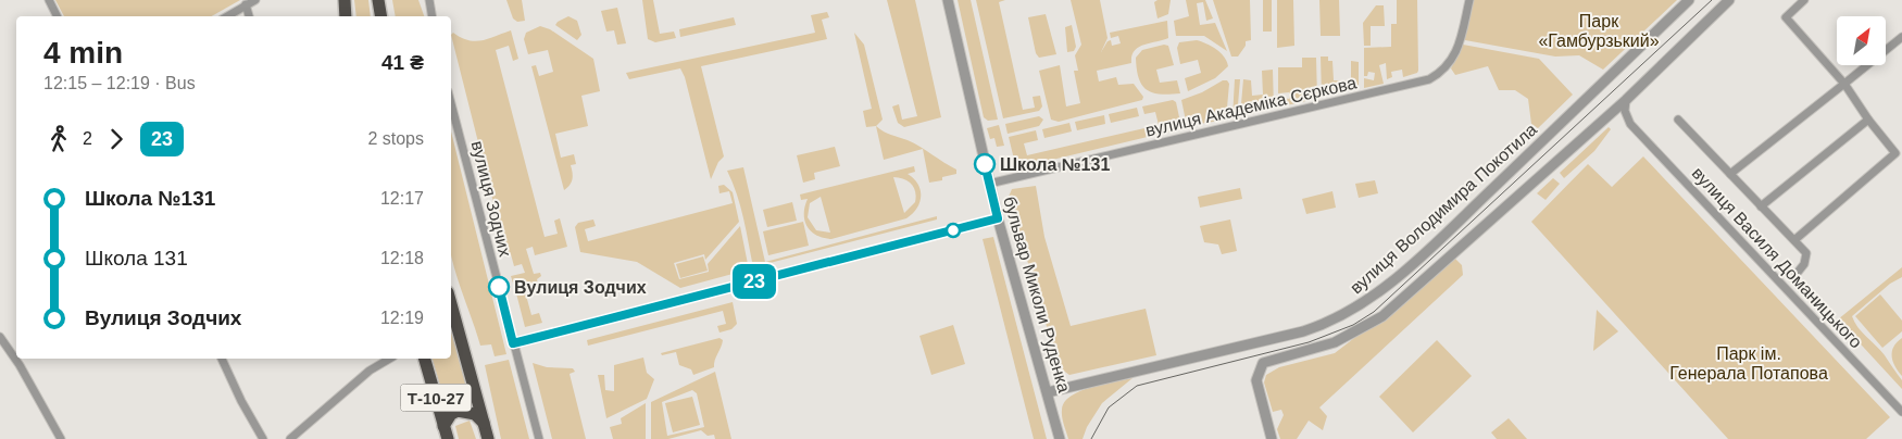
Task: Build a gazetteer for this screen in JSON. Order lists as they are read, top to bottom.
{
  "streets": {
    "highway": ["Т-10-27"],
    "street": [
      "вулиця Академіка Сєркова",
      "вулиця Зодчих",
      "вулиця Володимира Покотила",
      "вулиця Василя Доманицького",
      "бульвар Миколи Руденка"
    ]
  },
  "crossings": [
    ["вулиця Академіка Сєркова", "бульвар Миколи Руденка"],
    ["вулиця Володимира Покотила", "бульвар Миколи Руденка"]
  ],
  "parks": ["Парк «Гамбурзький»", "Парк ім. Генерала Потапова"],
  "places": ["Школа №131", "Вулиця Зодчих"],
  "lines": ["bus line 23"],
  "north": "top right",
  "page": {
    "on_map": "23",
    "heading": ["4 min", "12:15 – 12:19 · Bus", "41 ₴"],
    "legs": ["2", "23", "2 stops"],
    "list": [
      {
        "name": "Школа №131",
        "value": "12:17"
      },
      {
        "name": "Школа 131",
        "value": "12:18"
      },
      {
        "name": "Вулиця Зодчих",
        "value": "12:19"
      }
    ]
  }
}
